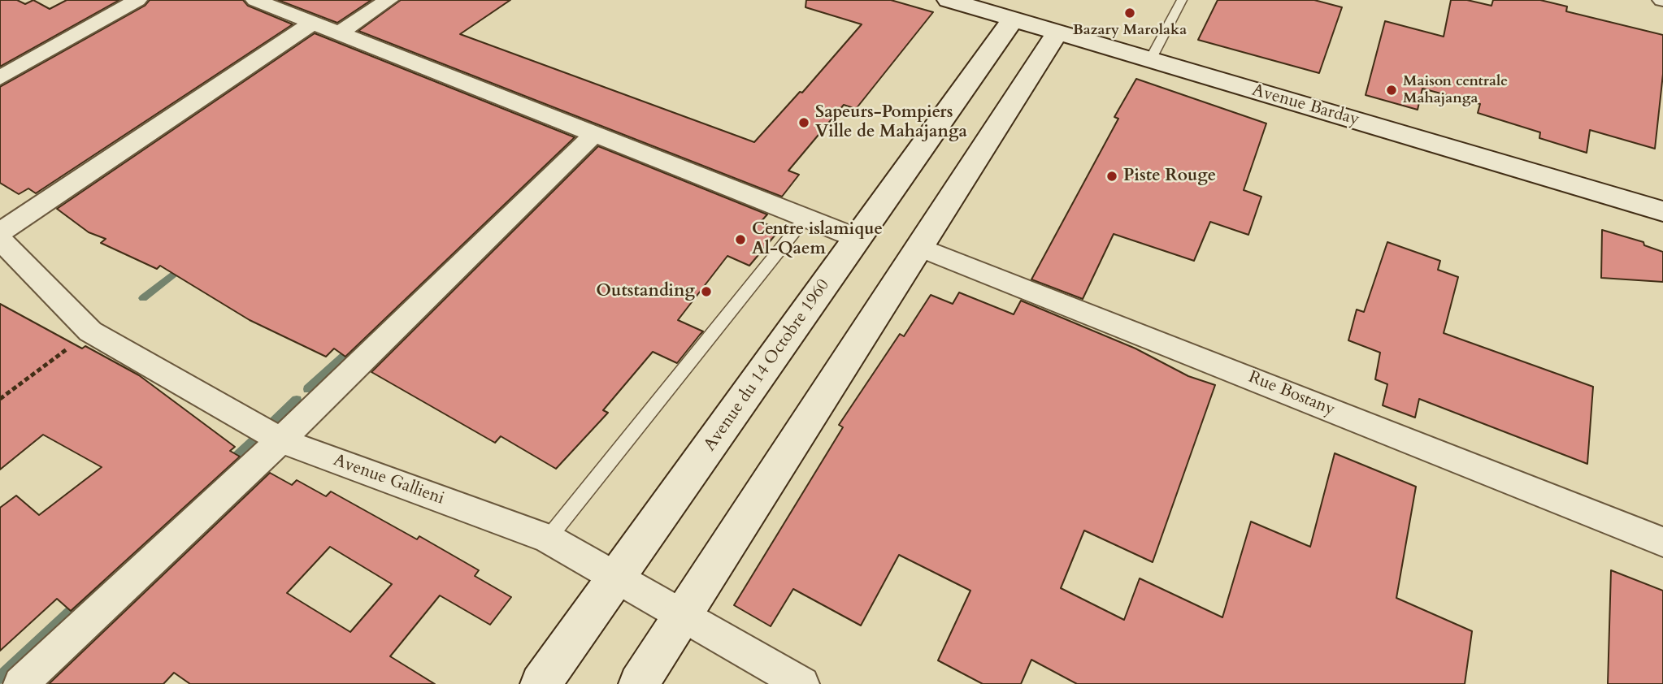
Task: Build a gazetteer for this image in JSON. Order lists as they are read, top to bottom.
{
  "streets": {
    "main road": ["Avenue Barday", "Avenue du 14 Octobre 1960"],
    "street": ["Rue Bostany", "Avenue Gallieni"]
  },
  "crossings": [
    ["Avenue Barday", "Avenue du 14 Octobre 1960"],
    ["Avenue du 14 Octobre 1960", "Avenue Gallieni"]
  ],
  "places": [
    "Bazary Marolaka",
    "Maison centrale Mahajanga",
    "Sapeurs-Pompiers Ville de Mahajanga",
    "Piste Rouge",
    "Centre islamique Al-Qaem",
    "Outstanding"
  ]
}
